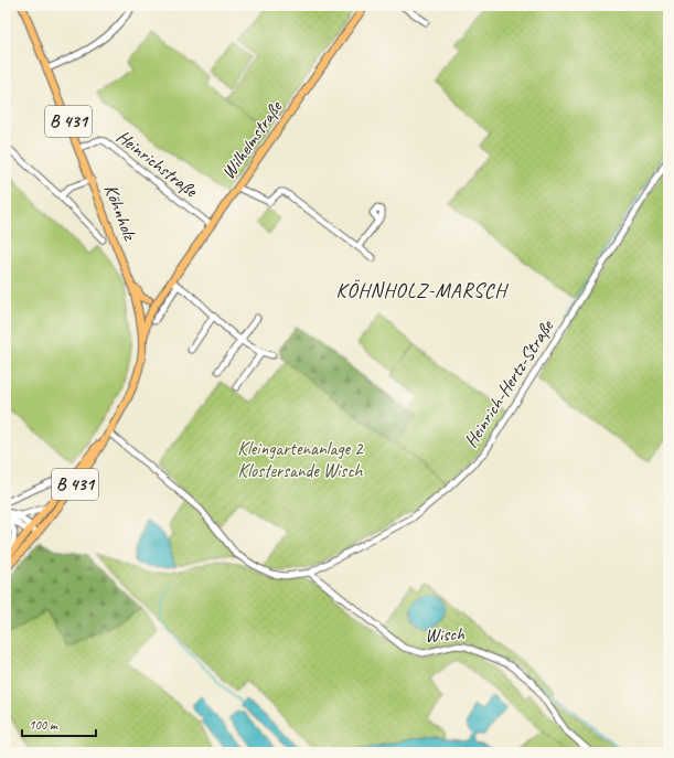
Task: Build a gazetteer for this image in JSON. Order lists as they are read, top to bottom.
{
  "streets": {
    "main road": ["B 431", "Wilhelmstraße", "Köhnholz"],
    "street": ["Heinrichstraße", "Heinrich-Hertz-Straße", "Wisch"]
  },
  "crossings": [
    ["B 431", "Köhnholz"],
    ["B 431", "Heinrich-Hertz-Straße"],
    ["Wilhelmstraße", "Heinrichstraße"],
    ["Wilhelmstraße", "Köhnholz"],
    ["Heinrichstraße", "Köhnholz"],
    ["Köhnholz", "Heinrich-Hertz-Straße"],
    ["Heinrich-Hertz-Straße", "Wisch"]
  ],
  "districts": ["KÖHNHOLZ-MARSCH"],
  "parks": ["Kleingartenanlage 2 Klostersande Wisch"],
  "scale_bar": "100 m"
}
